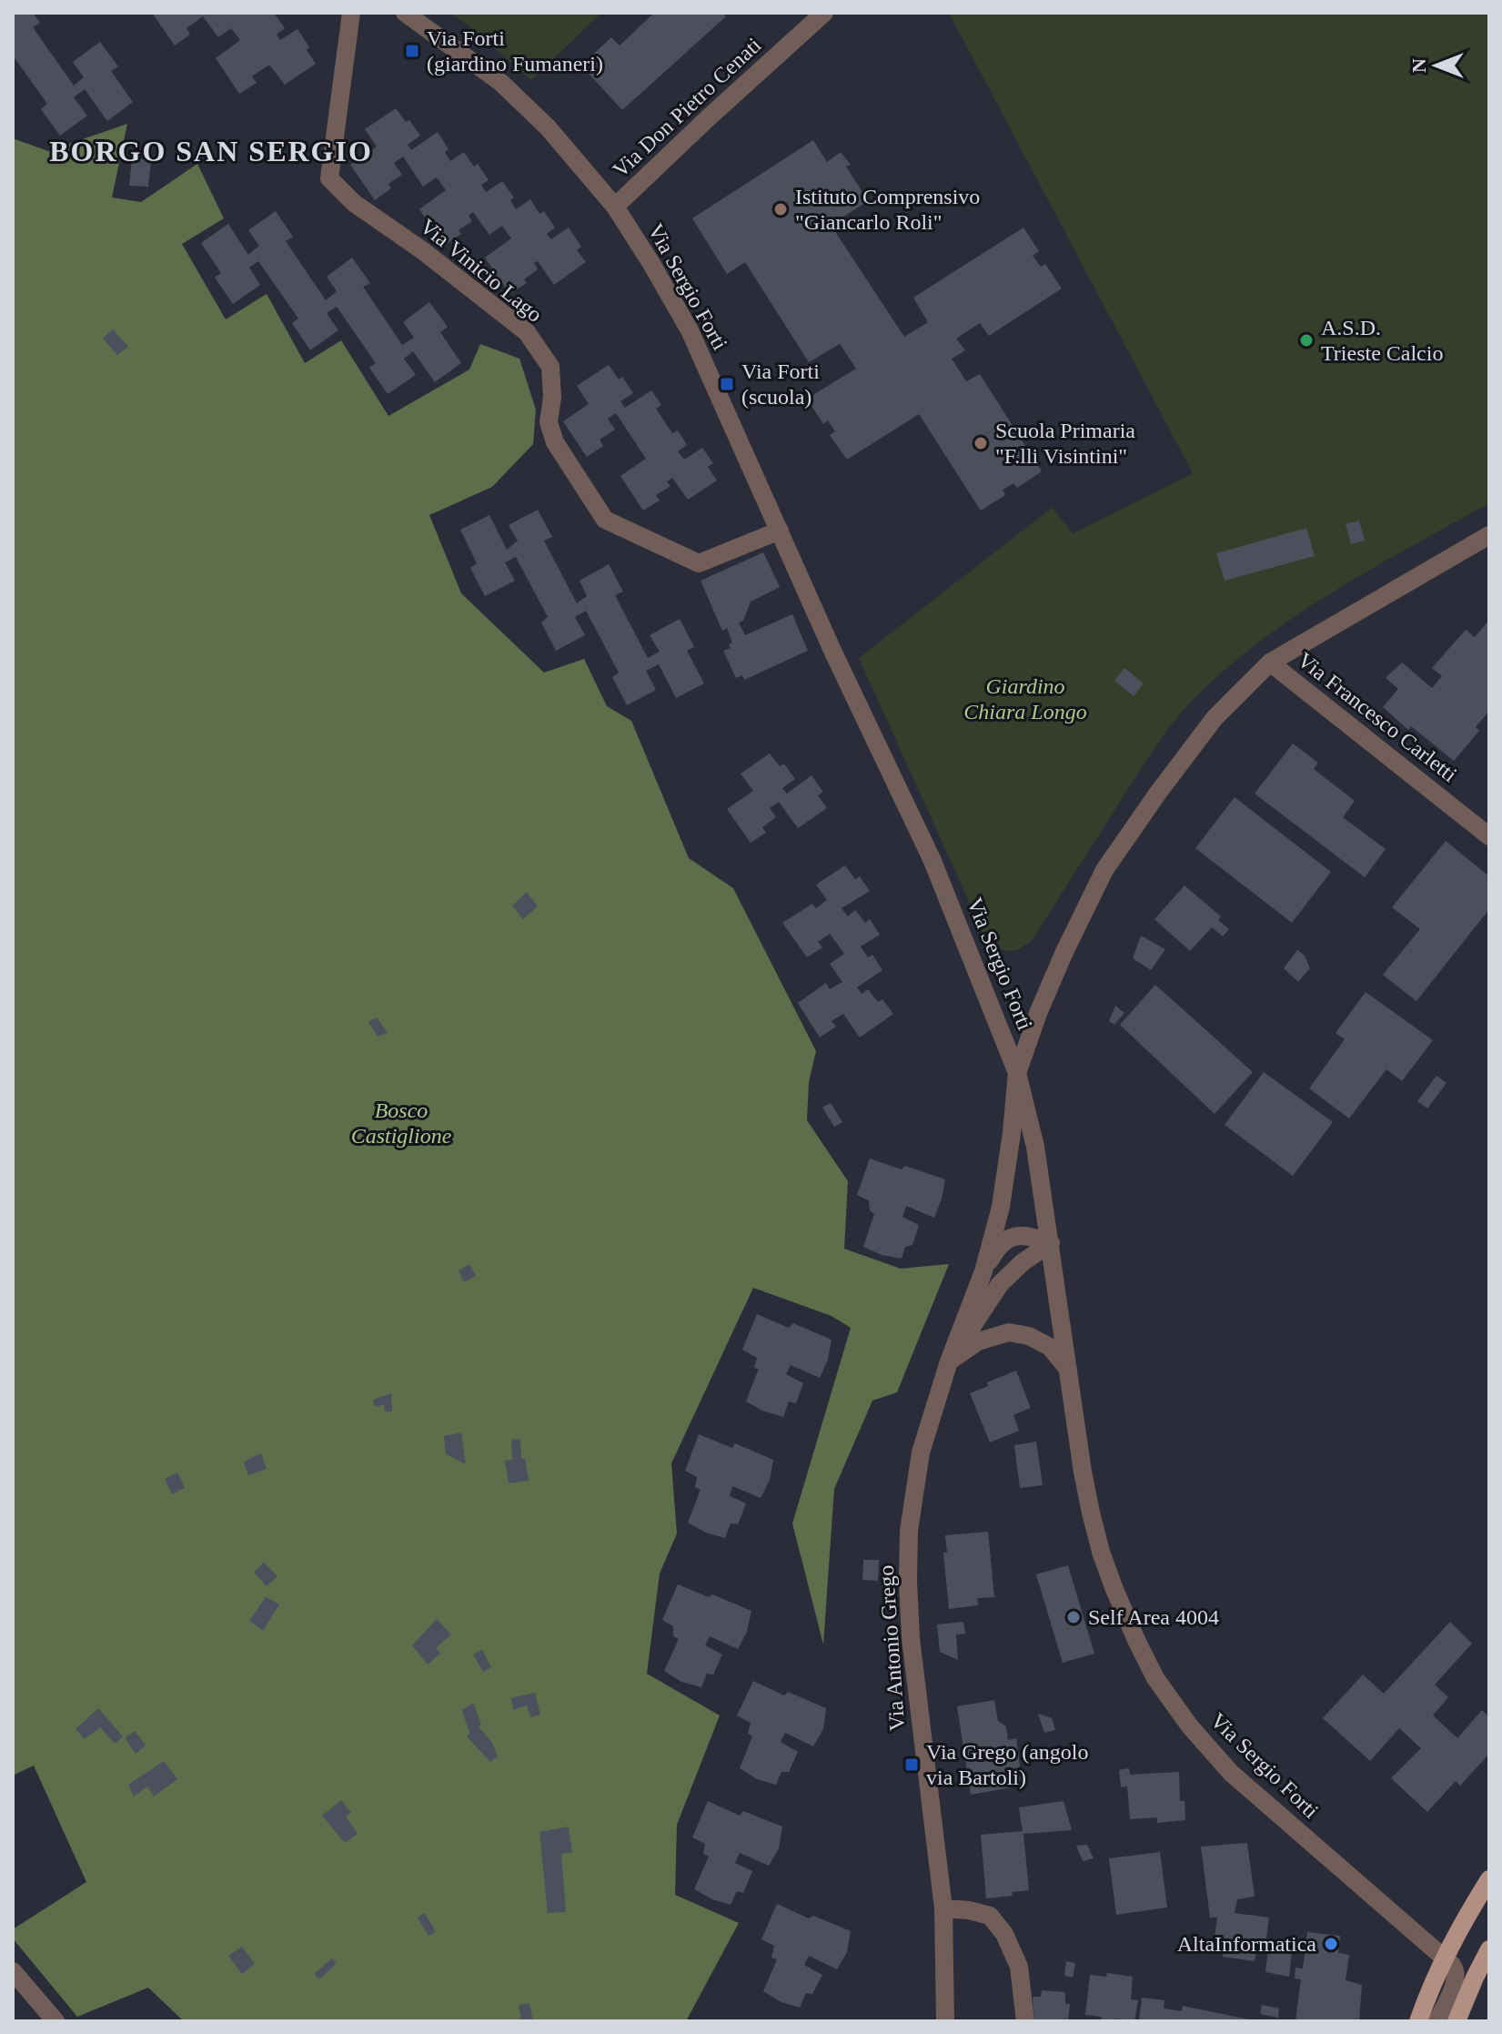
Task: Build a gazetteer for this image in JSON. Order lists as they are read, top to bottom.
{
  "streets": {
    "street": [
      "Via Don Pietro Cenati",
      "Via Vinicio Lago",
      "Via Sergio Forti",
      "Via Francesco Carletti",
      "Via Antonio Grego"
    ]
  },
  "crossings": [
    ["Via Don Pietro Cenati", "Via Sergio Forti"],
    ["Via Vinicio Lago", "Via Sergio Forti"],
    ["Via Sergio Forti", "Via Antonio Grego"]
  ],
  "districts": ["BORGO SAN SERGIO"],
  "parks": ["Giardino Chiara Longo", "Bosco Castiglione"],
  "places": {
    "transit": ["Via Forti (giardino Fumaneri)", "Via Forti (scuola)", "Via Grego (angolo via Bartoli)"],
    "other": [
      "Istituto Comprensivo \"Giancarlo Roli\"",
      "A.S.D. Trieste Calcio",
      "Scuola Primaria \"F.lli Visintini\"",
      "Self Area 4004",
      "AltaInformatica"
    ]
  },
  "north": "left"
}
